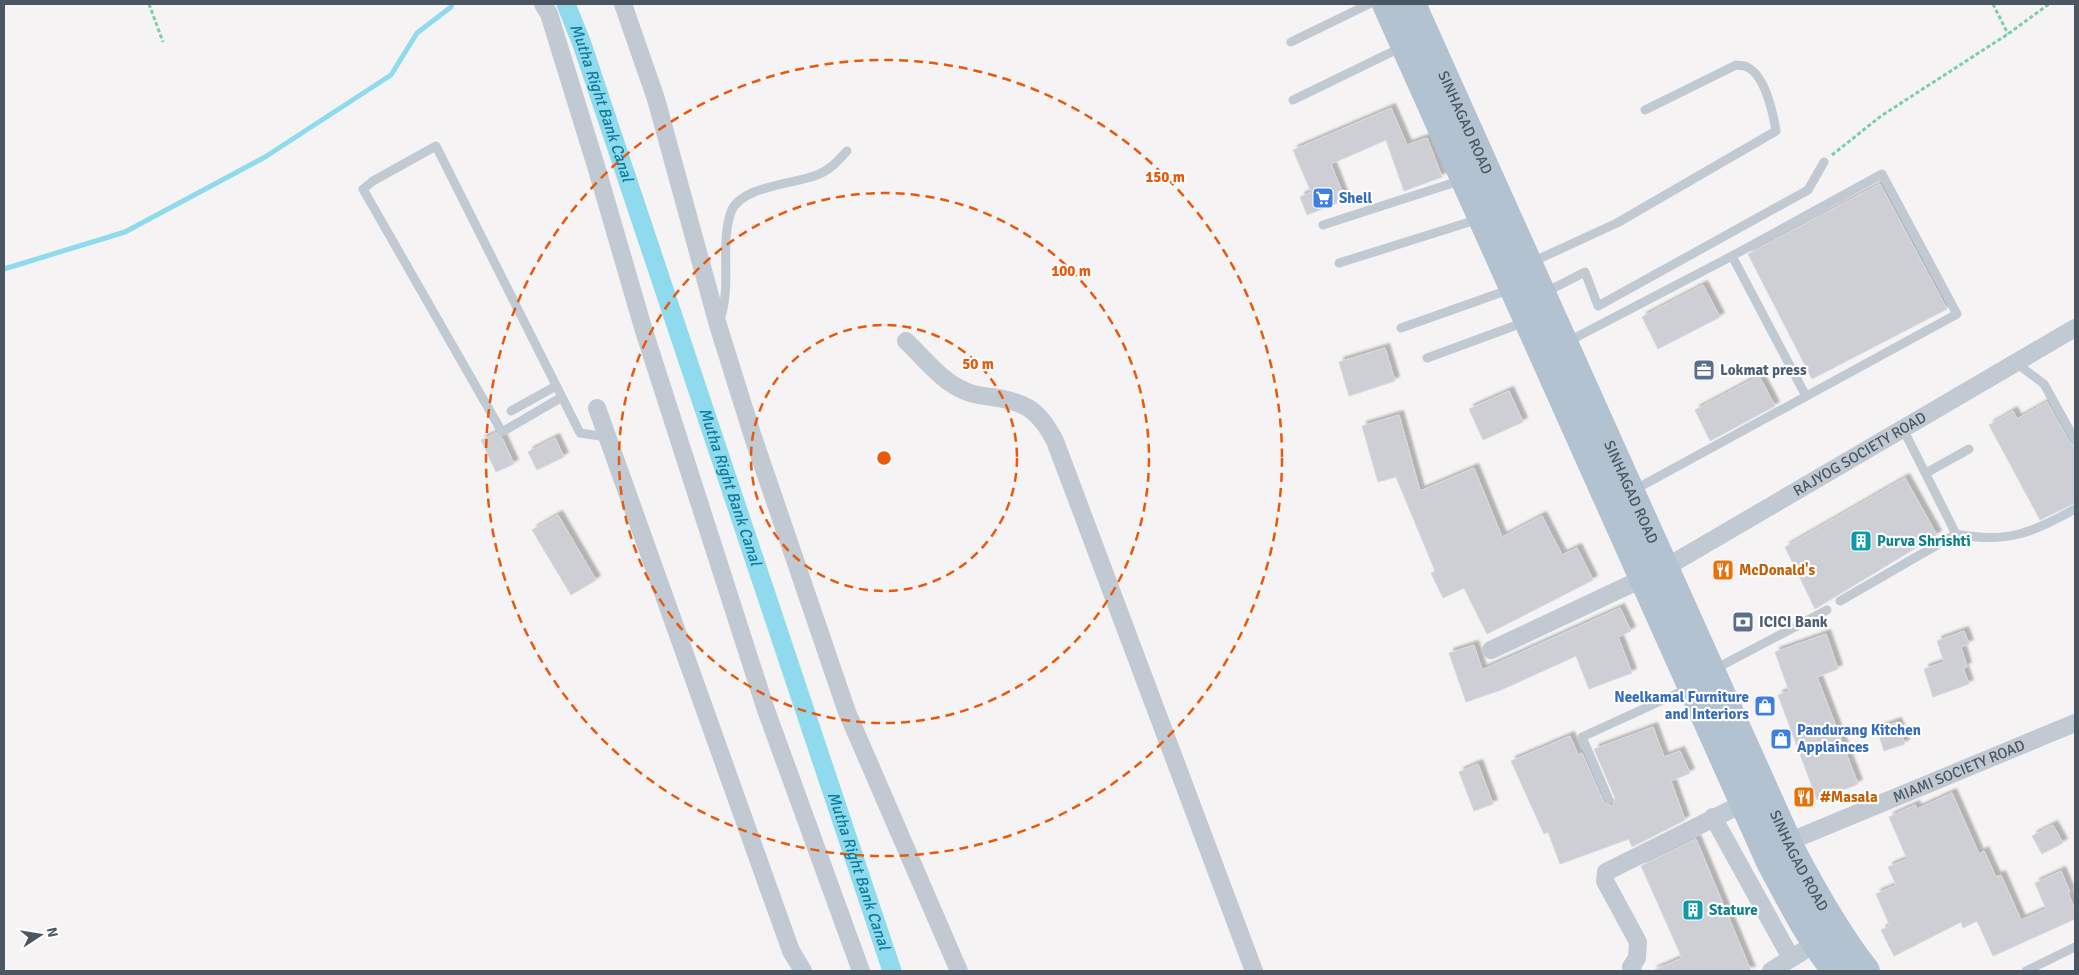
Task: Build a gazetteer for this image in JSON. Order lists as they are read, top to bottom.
{
  "streets": {
    "main road": ["SINHAGAD ROAD"],
    "street": ["RAJYOG SOCIETY ROAD", "MIAMI SOCIETY ROAD"]
  },
  "crossings": [
    ["SINHAGAD ROAD", "RAJYOG SOCIETY ROAD"],
    ["SINHAGAD ROAD", "MIAMI SOCIETY ROAD"]
  ],
  "water": ["Mutha Right Bank Canal"],
  "places": {
    "supermarket": ["Shell"],
    "office": ["Lokmat press"],
    "building": ["Purva Shrishti", "Stature"],
    "restaurant": ["McDonald's", "#Masala"],
    "bank": ["ICICI Bank"],
    "shop": ["Neelkamal Furniture and Interiors", "Pandurang Kitchen Applainces"]
  },
  "north": "right",
  "rings": ["150 m", "100 m", "50 m"]
}
